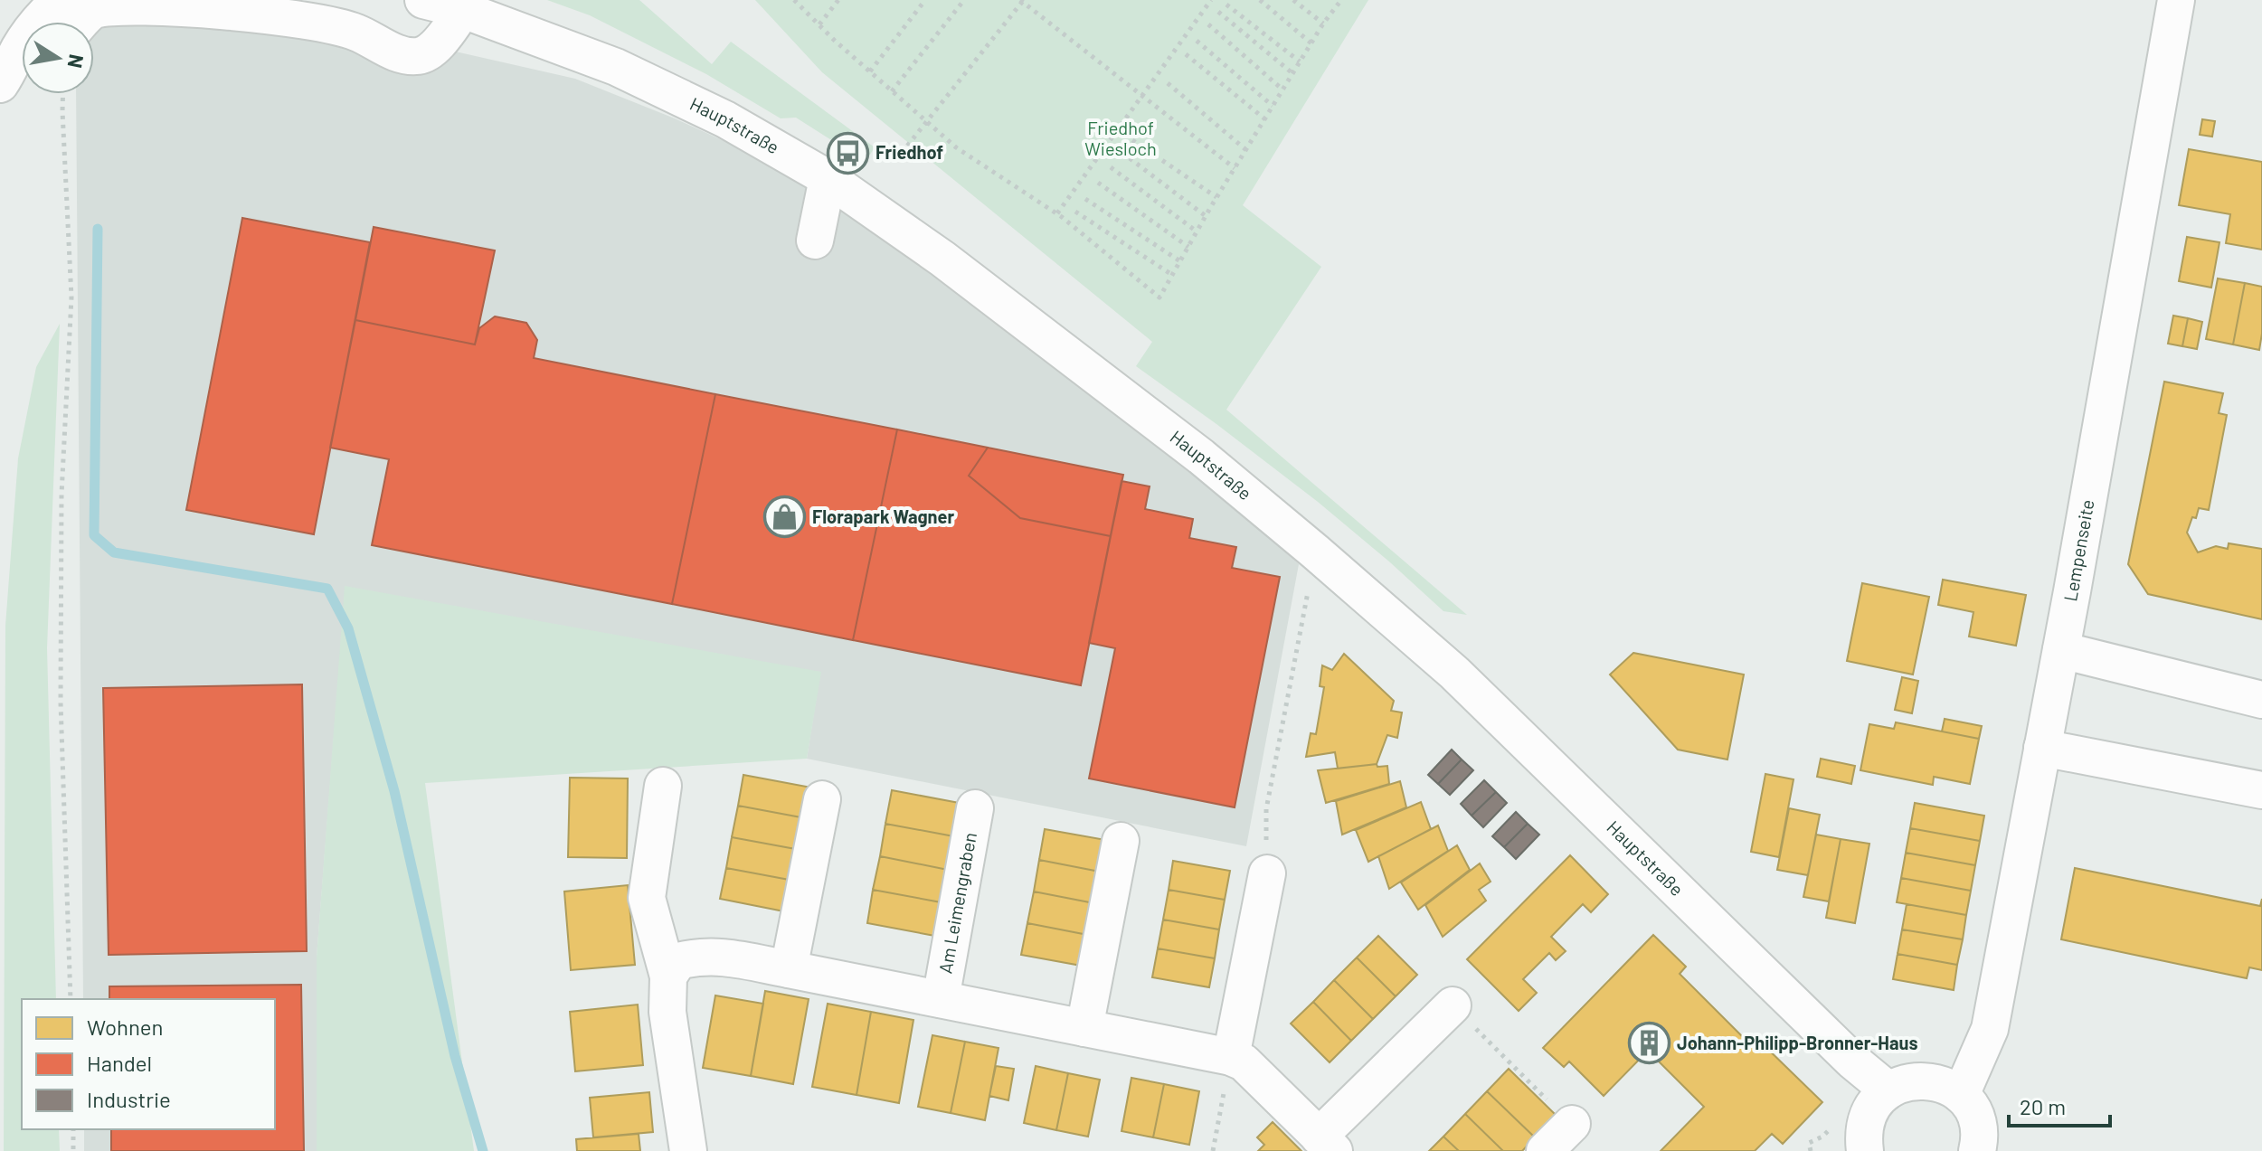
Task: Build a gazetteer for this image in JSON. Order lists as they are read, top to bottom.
{
  "streets": {
    "street": ["Hauptstraße", "Lempenseite", "Am Leimengraben"]
  },
  "parks": ["Friedhof Wiesloch"],
  "places": {
    "bus stop": ["Friedhof"],
    "shop": ["Florapark Wagner"],
    "building": ["Johann-Philipp-Bronner-Haus"]
  },
  "legend": ["Wohnen", "Handel", "Industrie"],
  "scale_bar": "20 m",
  "north": "right"
}
